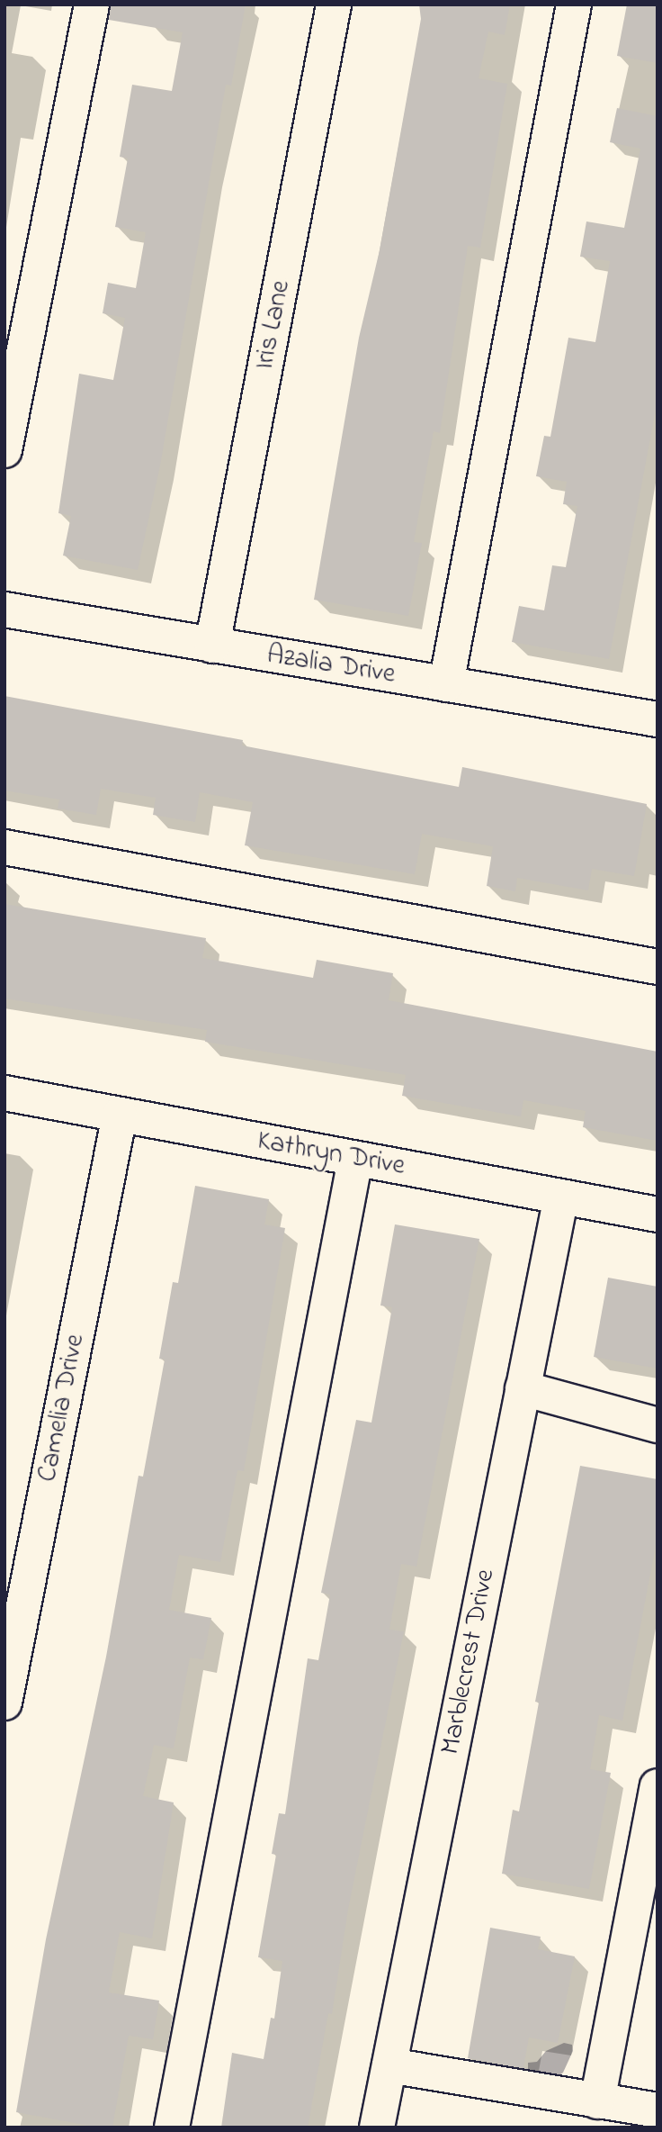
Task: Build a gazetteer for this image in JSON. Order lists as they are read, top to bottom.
{
  "streets": {
    "street": [
      "Iris Lane",
      "Azalia Drive",
      "Kathryn Drive",
      "Camelia Drive",
      "Marblecrest Drive"
    ]
  },
  "crossings": [
    ["Iris Lane", "Azalia Drive"],
    ["Kathryn Drive", "Camelia Drive"],
    ["Kathryn Drive", "Marblecrest Drive"]
  ]
}
